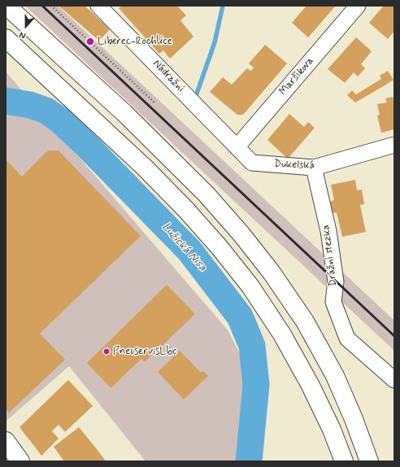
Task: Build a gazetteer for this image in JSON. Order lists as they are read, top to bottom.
{
  "streets": {
    "street": [
      "Nádražní",
      "Maršíkova",
      "Dukelská",
      "Drážní stezka"
    ]
  },
  "crossings": [
    ["Nádražní", "Maršíkova"],
    ["Nádražní", "Dukelská"],
    ["Maršíkova", "Dukelská"],
    ["Dukelská", "Drážní stezka"]
  ],
  "water": ["Lužická Nisa"],
  "places": ["Liberec-Rochlice", "PneuservisLbc"],
  "north": "bottom"
}
